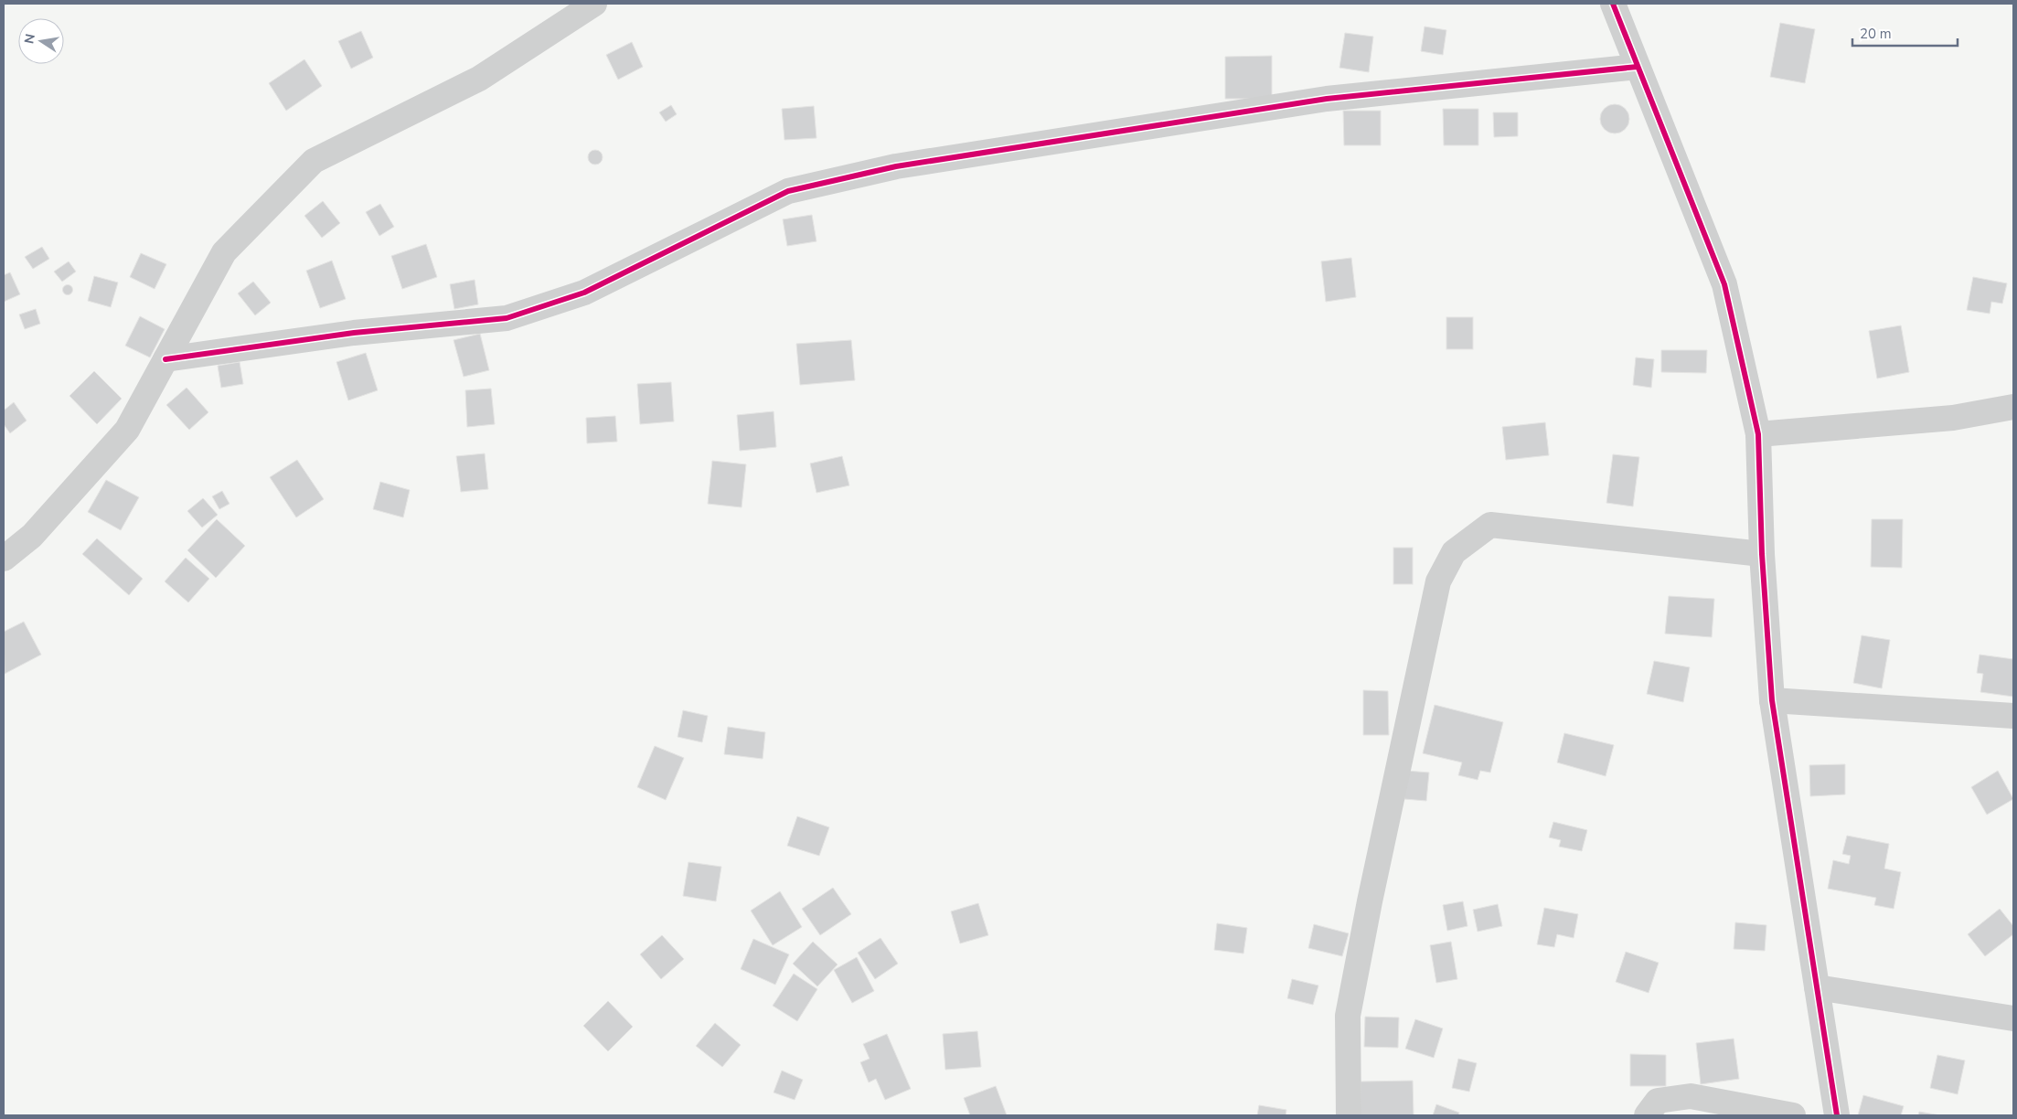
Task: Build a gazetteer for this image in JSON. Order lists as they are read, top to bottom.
{
  "scale_bar": "20 m",
  "north": "left"
}
